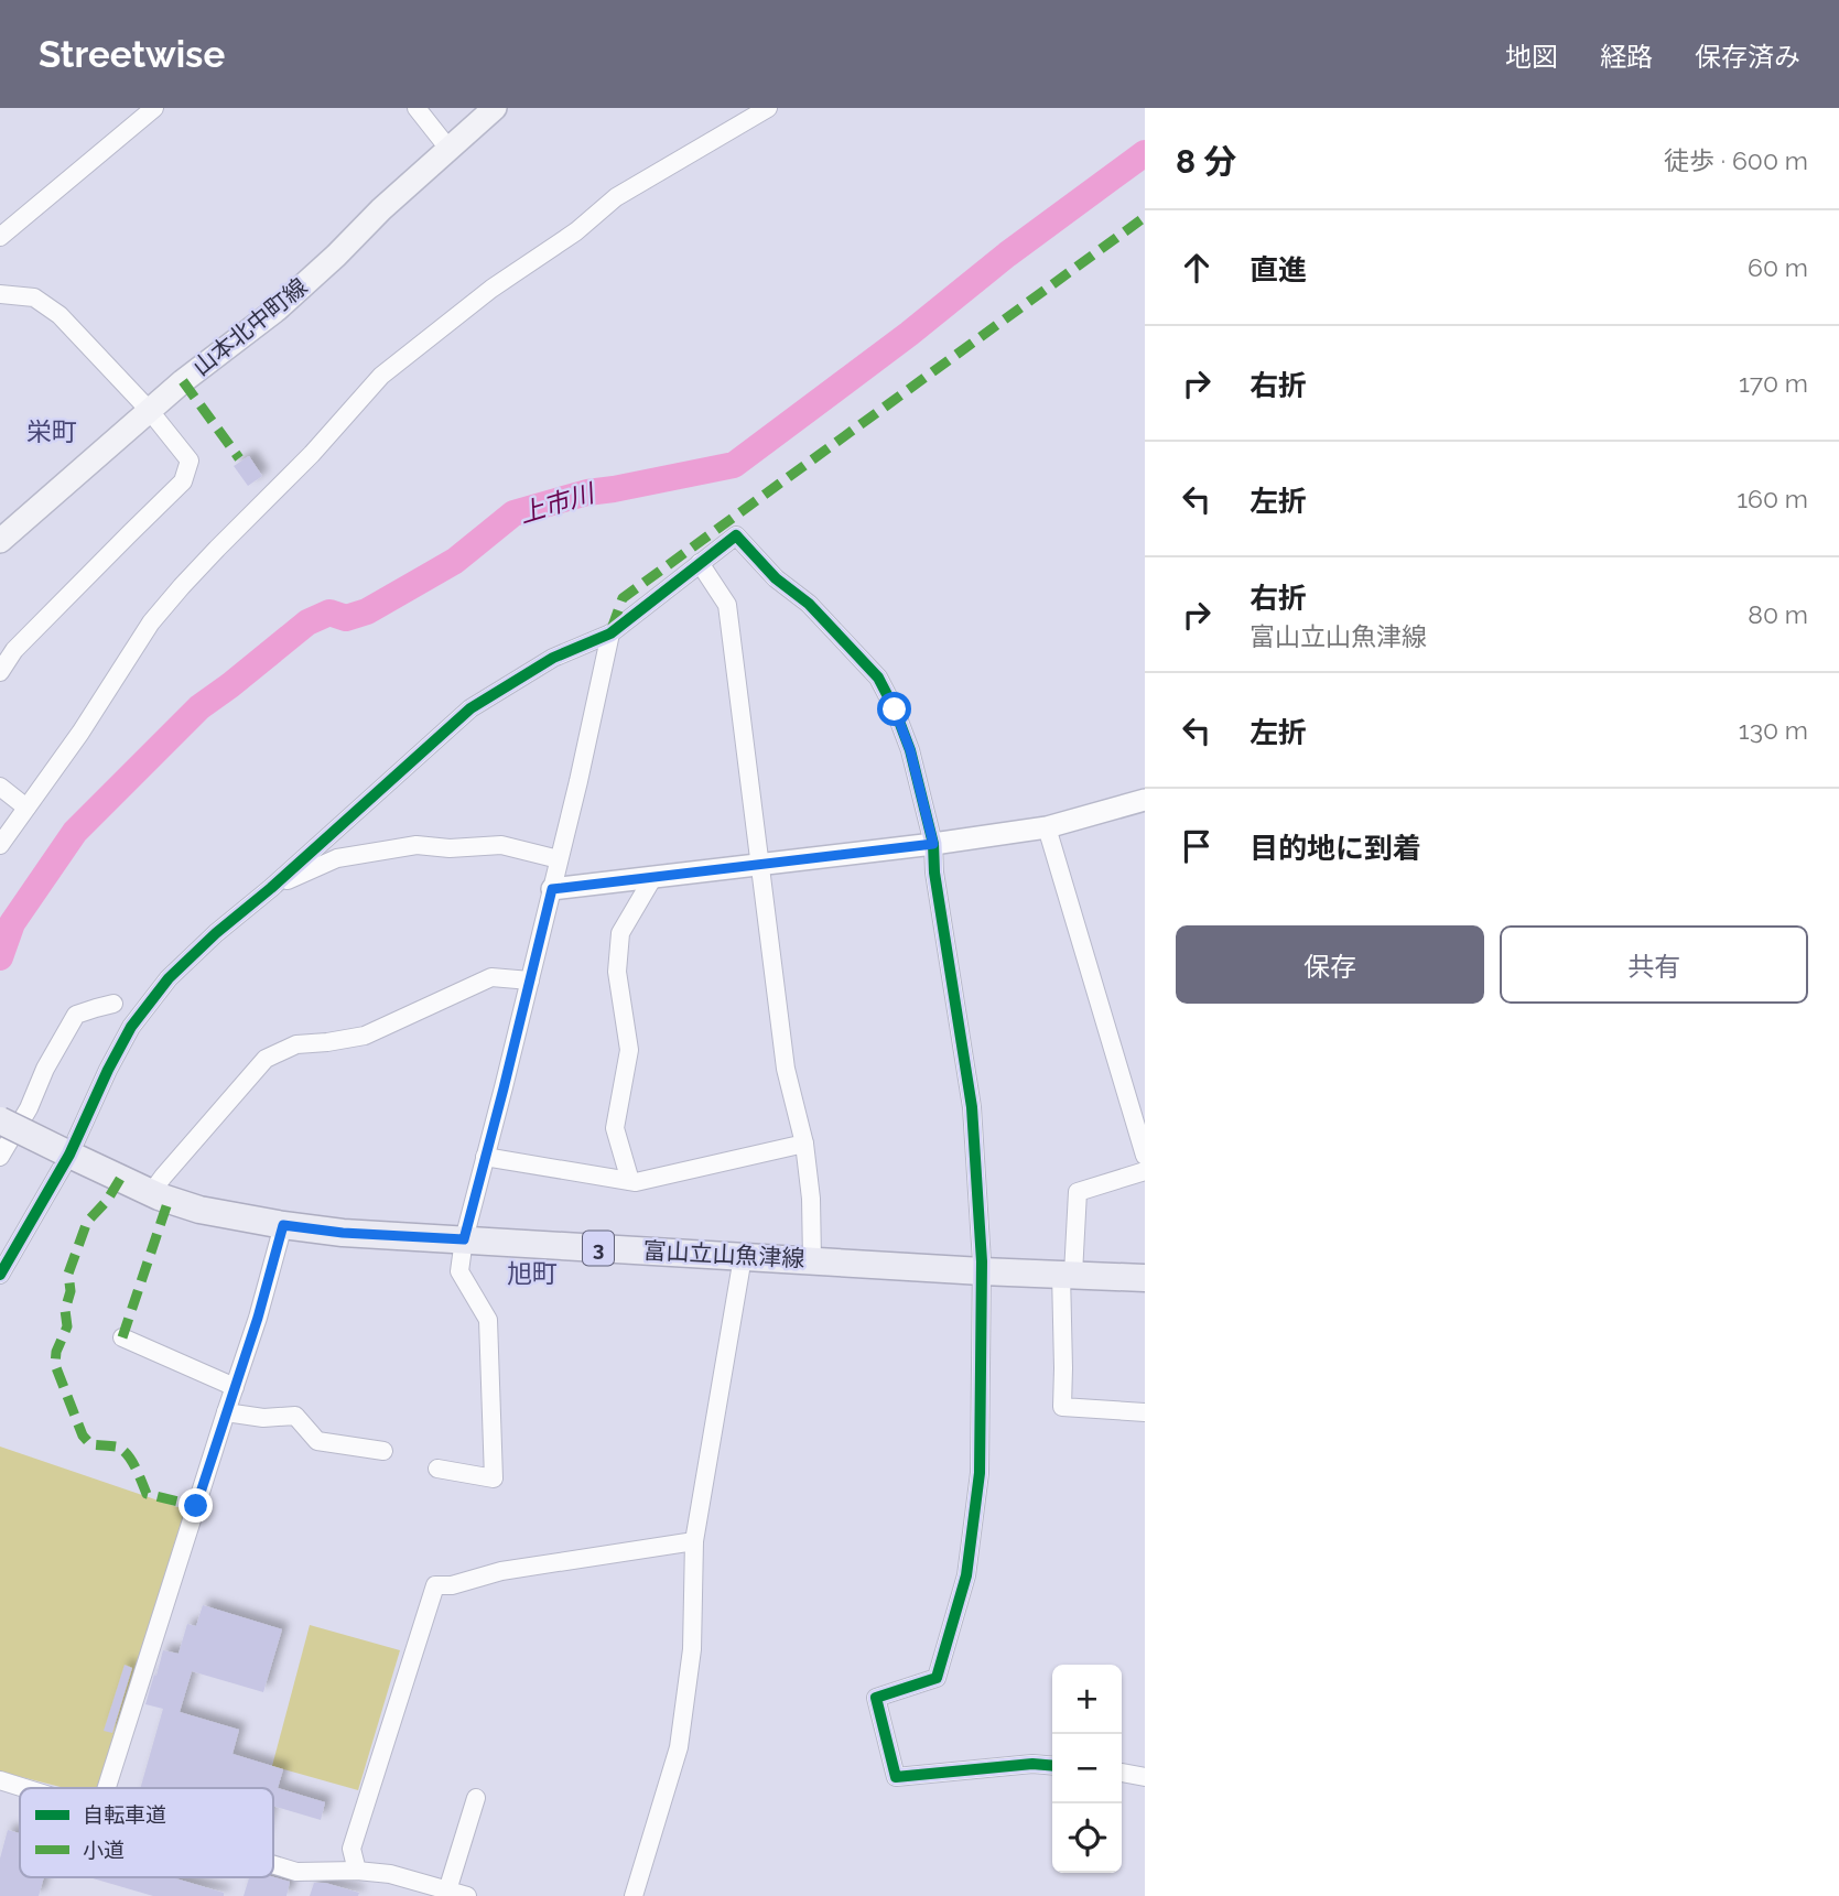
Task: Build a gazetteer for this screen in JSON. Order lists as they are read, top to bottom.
{
  "streets": {
    "main road": ["山本北中町線", "3", "富山立山魚津線"]
  },
  "districts": ["栄町", "旭町"],
  "water": ["上市川"],
  "legend": ["自転車道", "小道"],
  "page": {
    "header": "Streetwise",
    "nav": ["地図", "経路", "保存済み"],
    "heading": ["8 分", "徒歩 · 600 m"],
    "list": [
      ["直進", "60 m"],
      ["右折", "170 m"],
      ["左折", "160 m"],
      ["右折", "富山立山魚津線", "80 m"],
      ["左折", "130 m"],
      "目的地に到着"
    ],
    "buttons": ["保存", "共有"],
    "map_buttons": ["+", "−"]
  }
}
